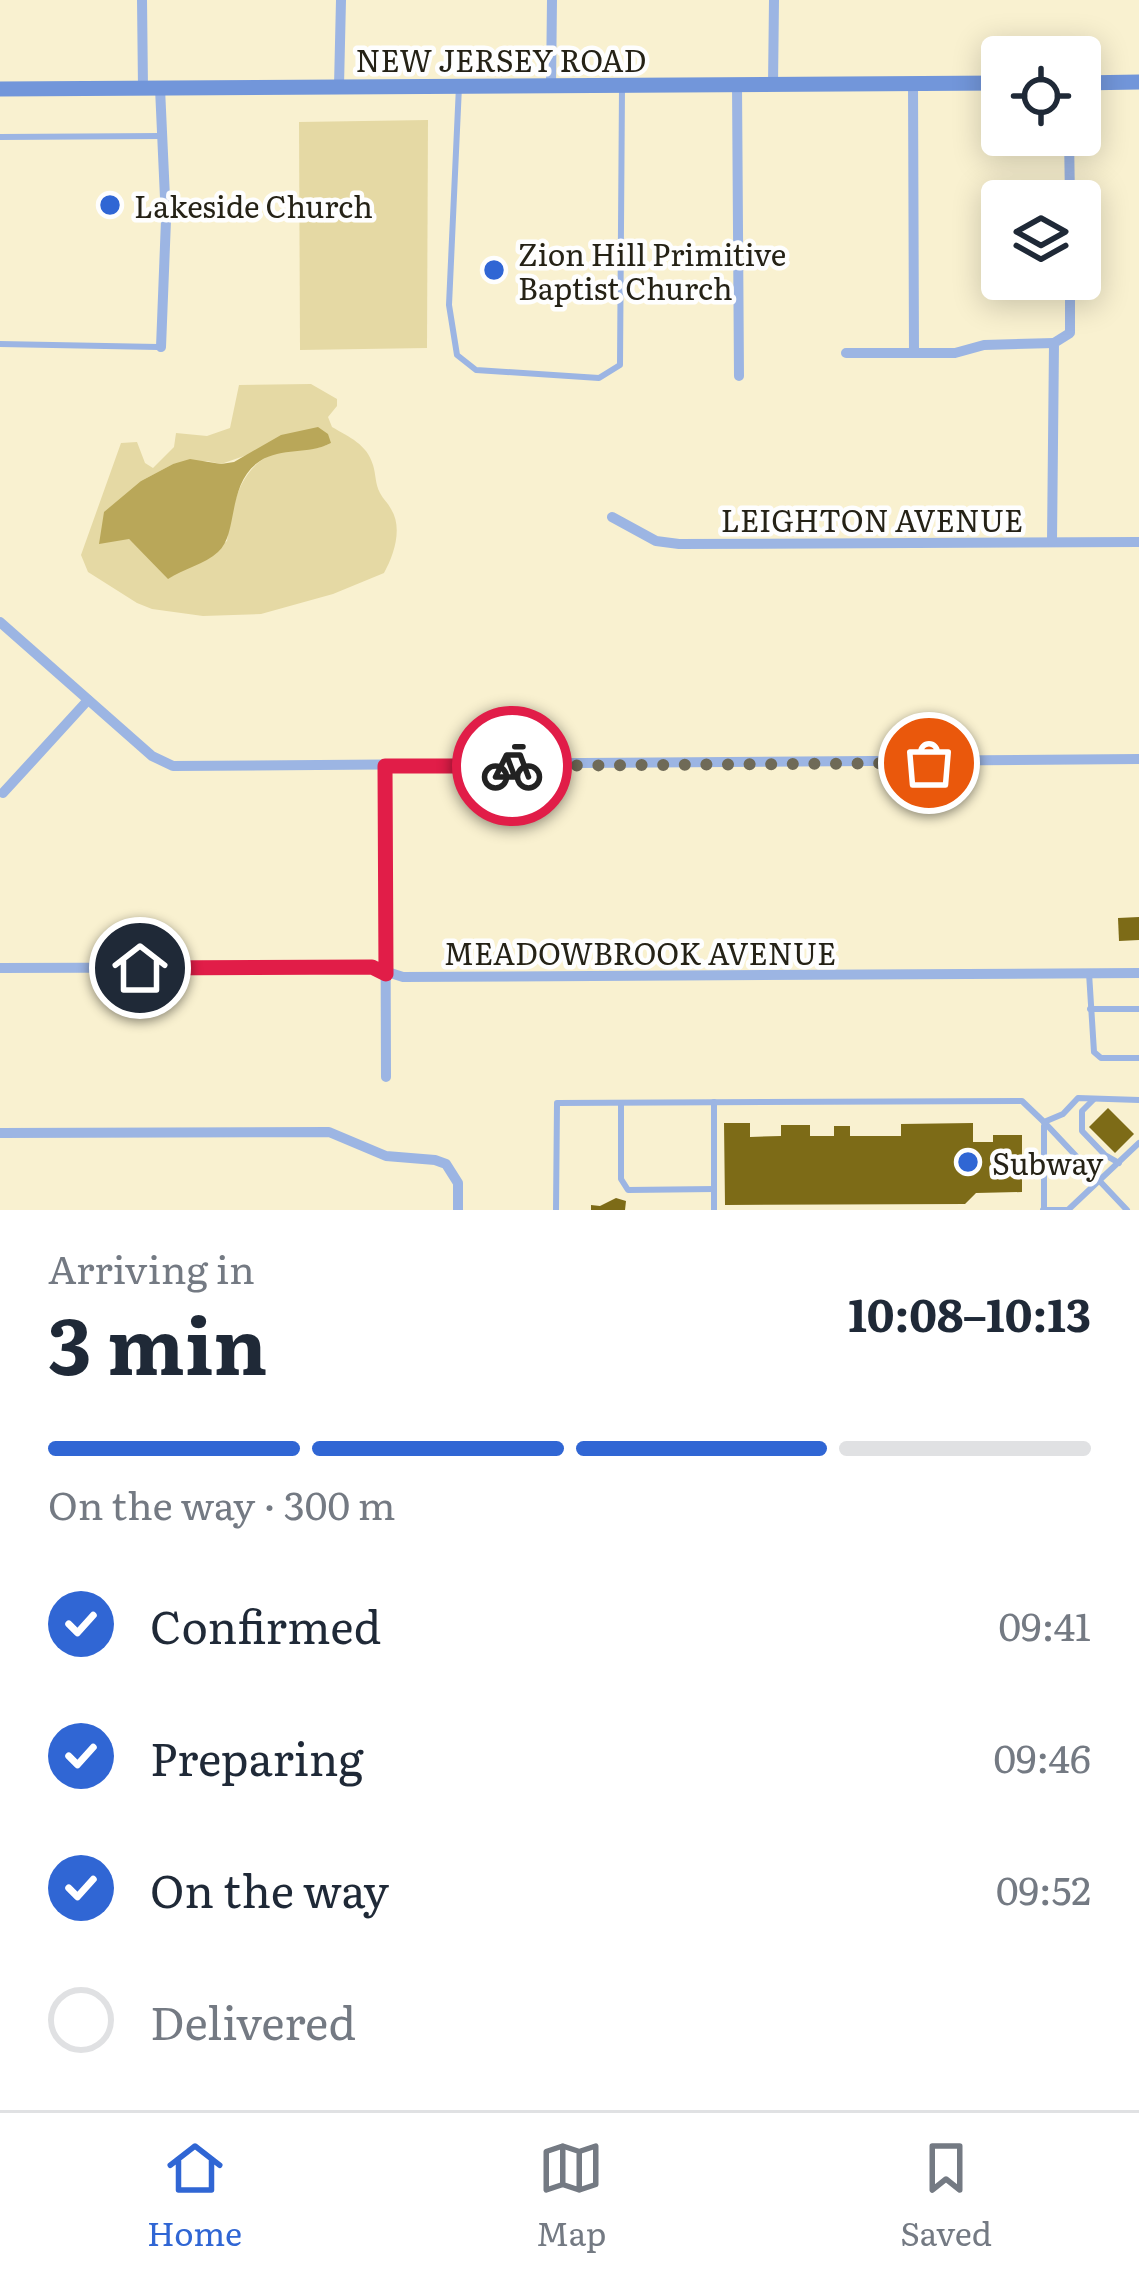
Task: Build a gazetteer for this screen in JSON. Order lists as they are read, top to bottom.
{
  "streets": {
    "street": ["NEW JERSEY ROAD", "LEIGHTON AVENUE", "MEADOWBROOK AVENUE"]
  },
  "places": ["Lakeside Church", "Zion Hill Primitive Baptist Church", "Subway"],
  "page": {
    "heading": ["3 min", "Arriving in", "10:08–10:13"],
    "bar": "On the way · 300 m",
    "list": [
      ["Confirmed", "09:41"],
      ["Preparing", "09:46"],
      ["On the way", "09:52"],
      "Delivered"
    ],
    "tabs": ["Home", "Map", "Saved"]
  }
}
